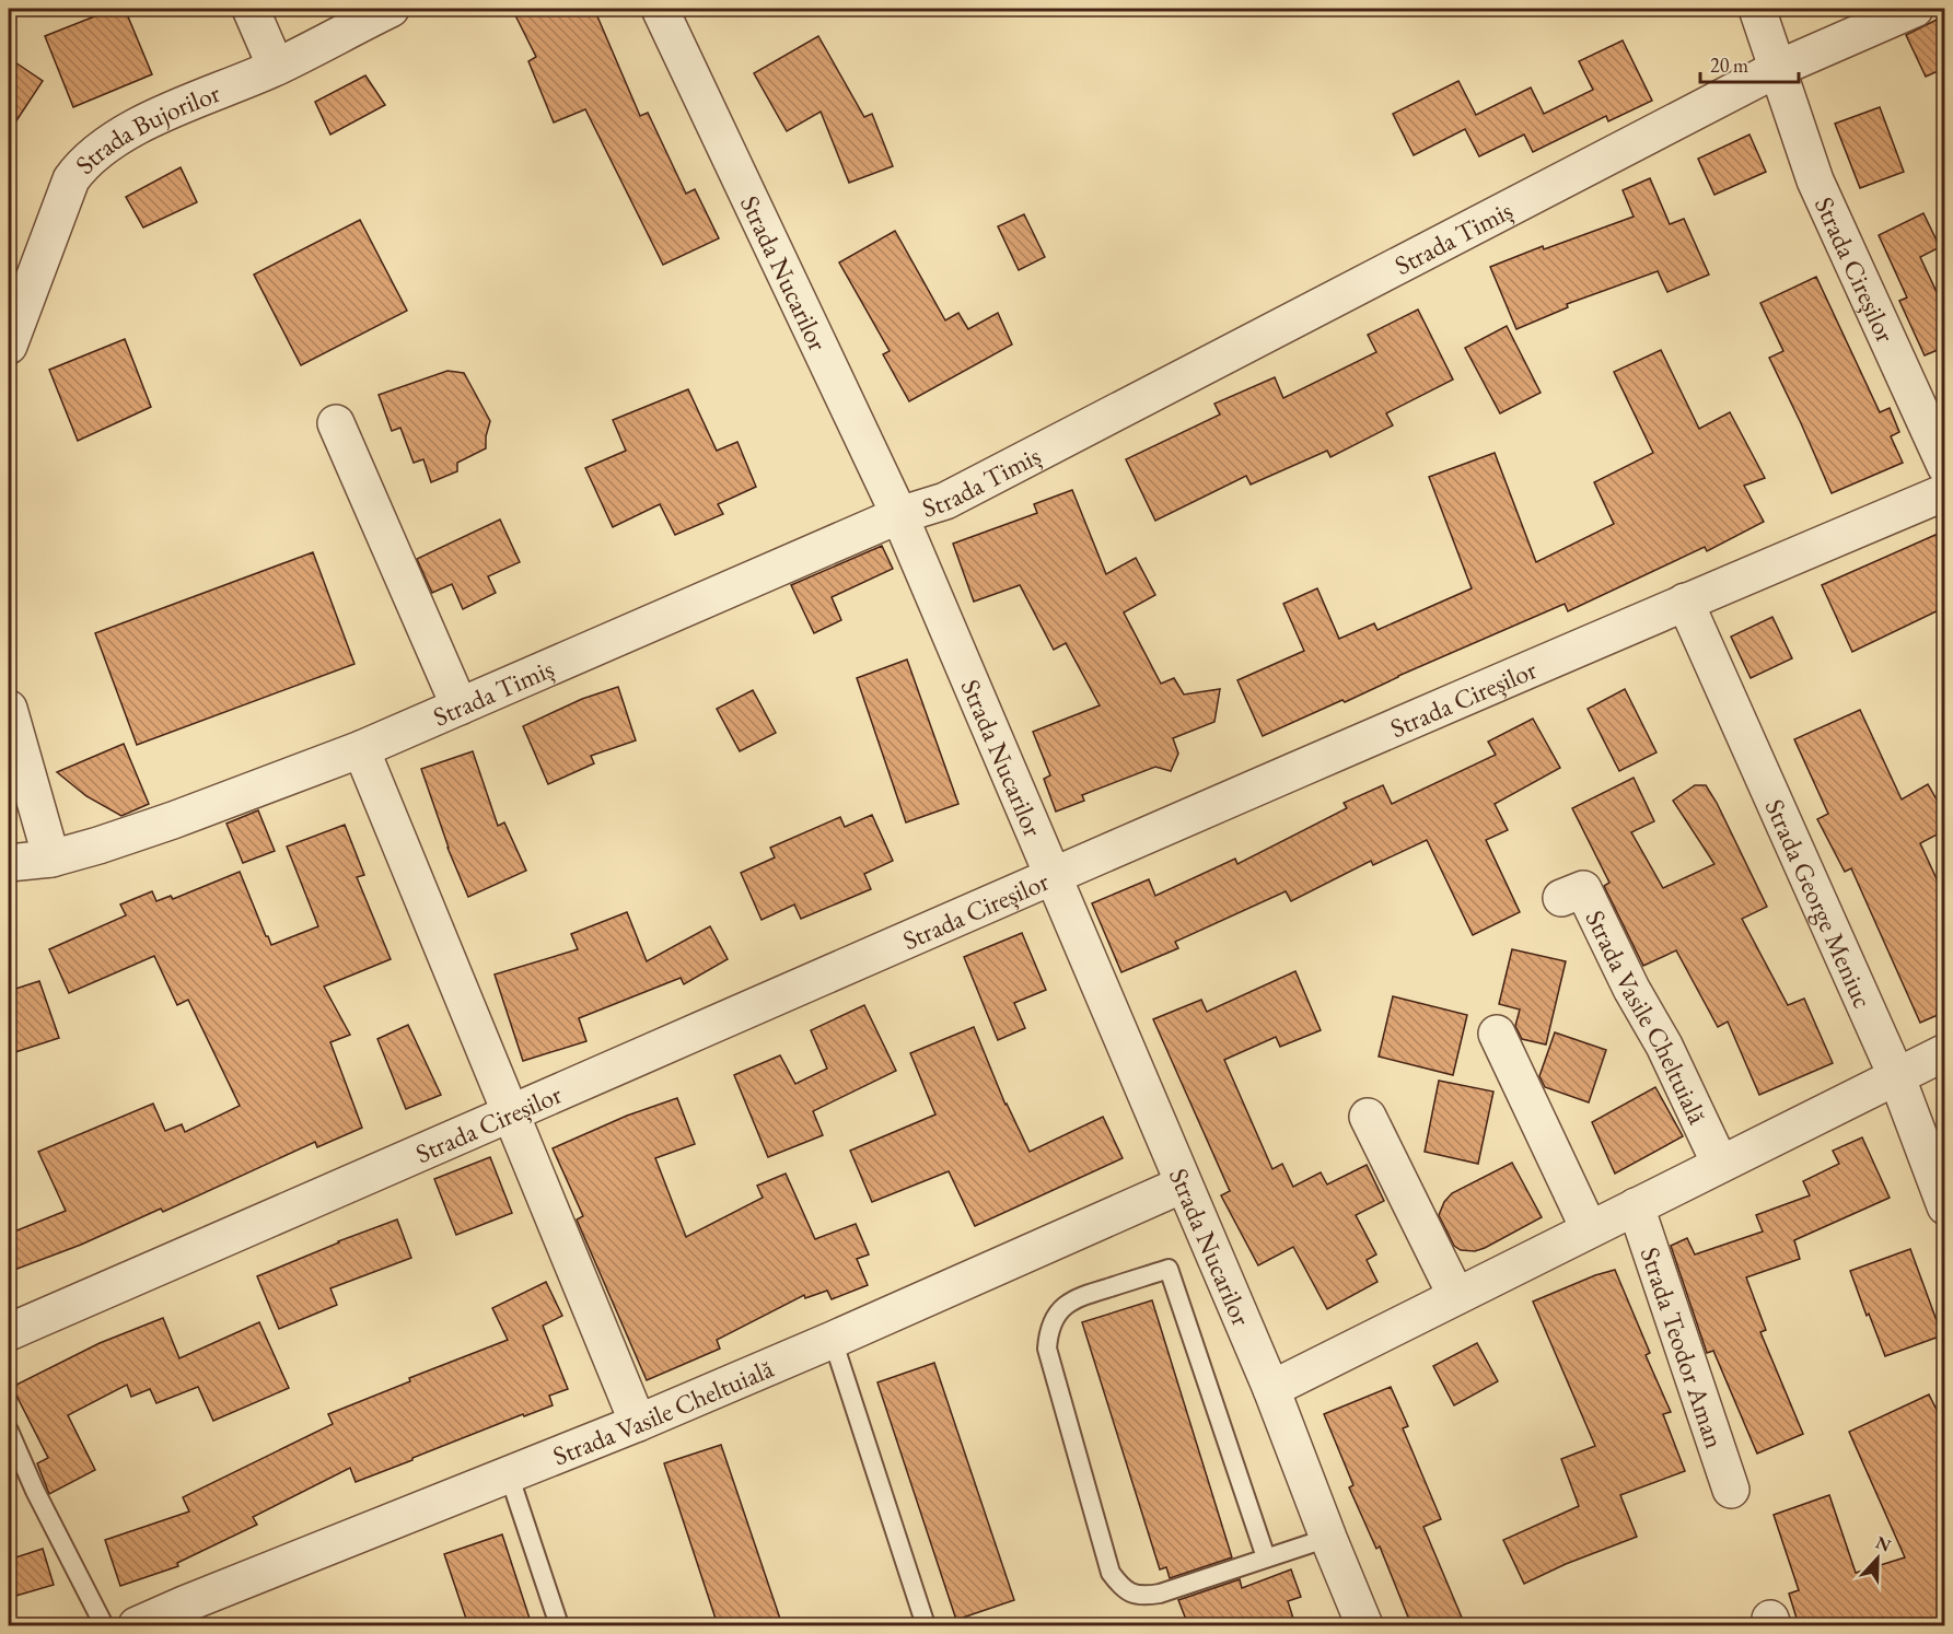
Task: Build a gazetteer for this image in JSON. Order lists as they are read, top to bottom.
{
  "streets": {
    "street": [
      "Strada Bujorilor",
      "Strada Timiș",
      "Strada Cireșilor",
      "Strada Nucarilor",
      "Strada George Meniuc",
      "Strada Vasile Cheltuială",
      "Strada Teodor Aman"
    ]
  },
  "crossings": [
    ["Strada Timiș", "Strada Cireșilor"],
    ["Strada Timiș", "Strada Nucarilor"],
    ["Strada Cireșilor", "Strada Nucarilor"],
    ["Strada Cireșilor", "Strada George Meniuc"],
    ["Strada Nucarilor", "Strada Vasile Cheltuială"]
  ],
  "scale_bar": "20 m",
  "north": "top"
}
